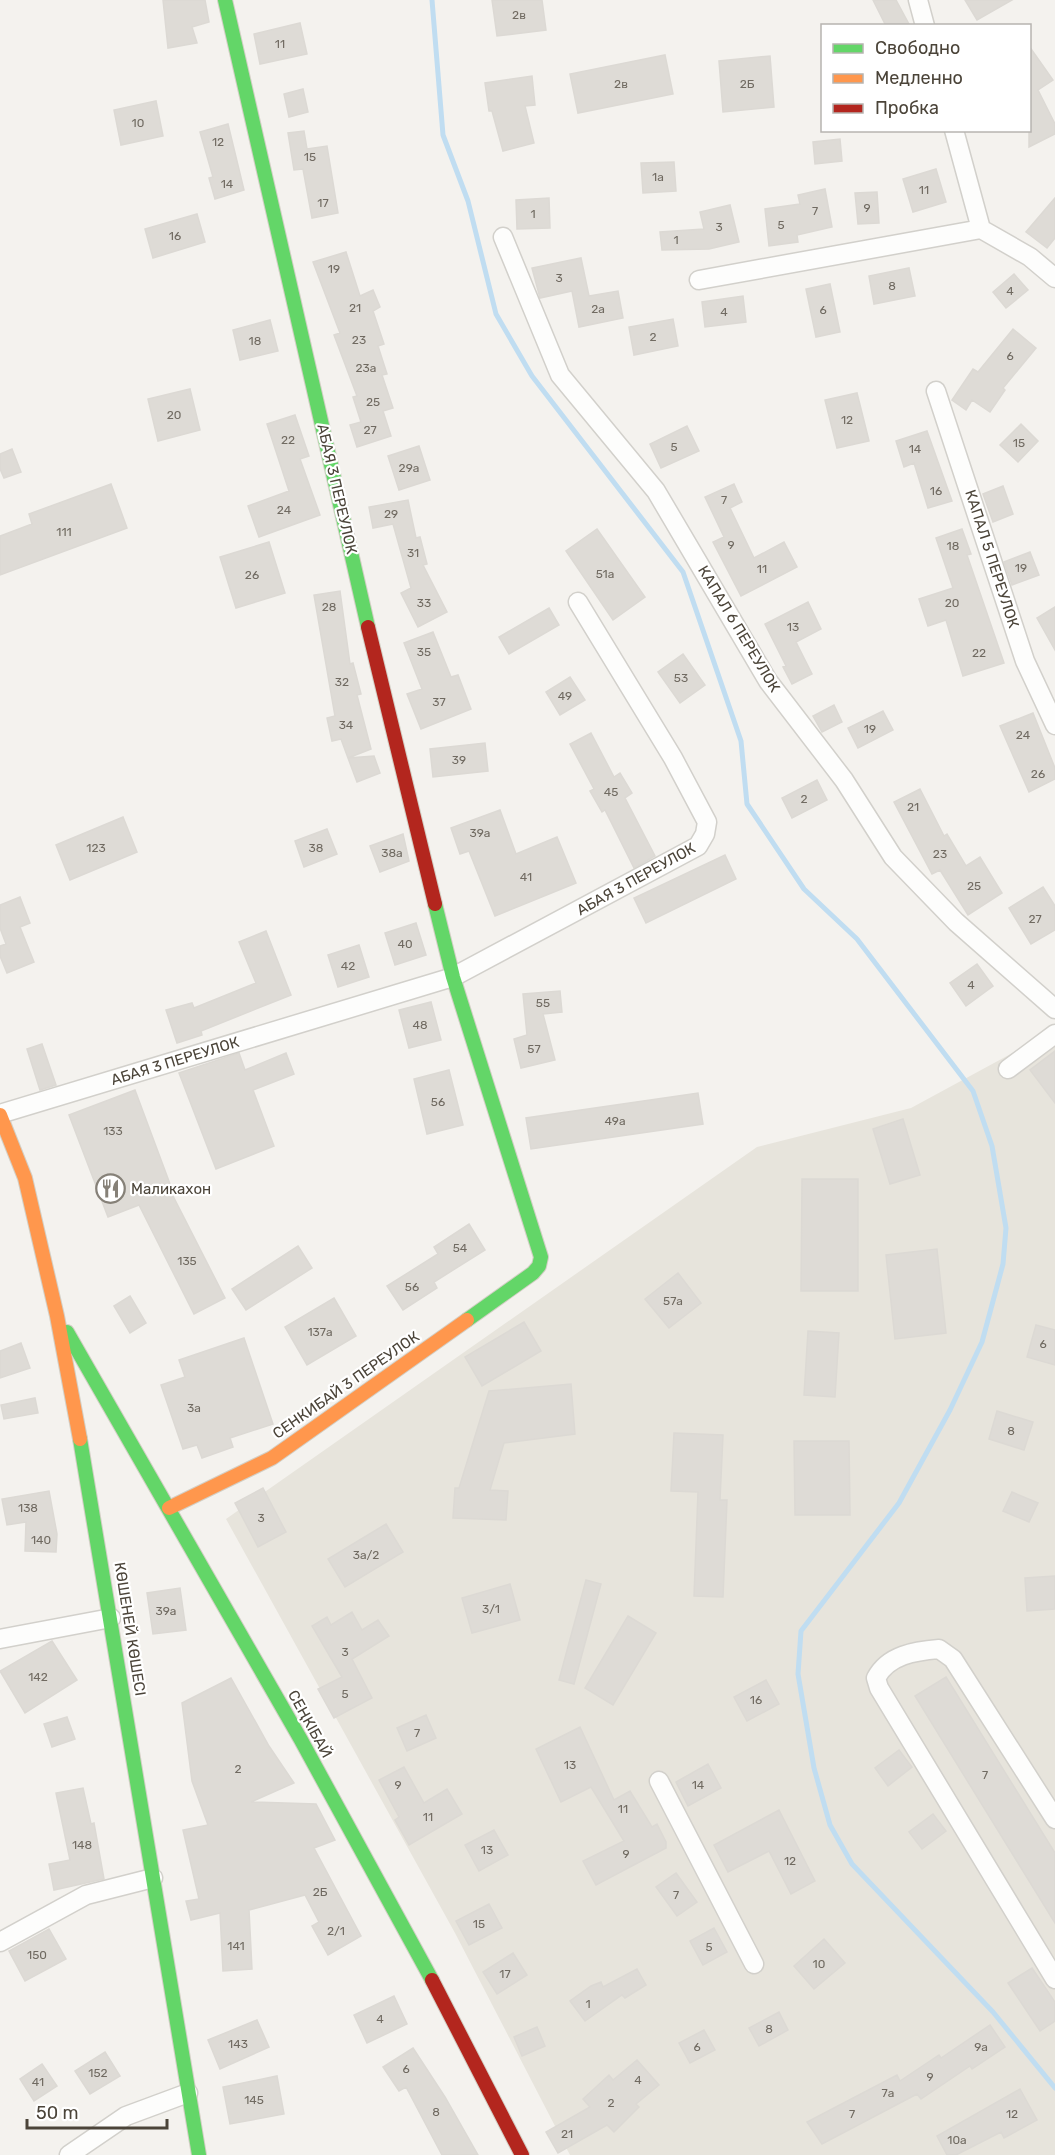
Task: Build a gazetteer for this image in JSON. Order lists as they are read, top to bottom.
{
  "streets": {
    "street": [
      "АБАЯ 3 ПЕРЕУЛОК",
      "КАПАЛ 5 ПЕРЕУЛОК",
      "КАПАЛ 6 ПЕРЕУЛОК",
      "СЕНКИБАЙ 3 ПЕРЕУЛОК",
      "КӨШЕНЕЙ КӨШЕСІ",
      "СЕҢКІБАЙ"
    ]
  },
  "crossings": [
    ["АБАЯ 3 ПЕРЕУЛОК", "СЕНКИБАЙ 3 ПЕРЕУЛОК"],
    ["АБАЯ 3 ПЕРЕУЛОК", "КӨШЕНЕЙ КӨШЕСІ"],
    ["СЕНКИБАЙ 3 ПЕРЕУЛОК", "СЕҢКІБАЙ"],
    ["КӨШЕНЕЙ КӨШЕСІ", "СЕҢКІБАЙ"]
  ],
  "places": {
    "restaurant": ["Маликахон"]
  },
  "house_numbers": [
    "2в",
    "11",
    "2в",
    "2Б",
    "10",
    "12",
    "15",
    "1а",
    "14",
    "11",
    "17",
    "9",
    "7",
    "1",
    "5",
    "3",
    "16",
    "1",
    "19",
    "3",
    "8",
    "4",
    "21",
    "2а",
    "6",
    "4",
    "2",
    "23",
    "18",
    "6",
    "23а",
    "25",
    "20",
    "12",
    "27",
    "22",
    "15",
    "5",
    "14",
    "29а",
    "16",
    "7",
    "24",
    "29",
    "111",
    "9",
    "18",
    "31",
    "19",
    "11",
    "51а",
    "26",
    "33",
    "20",
    "28",
    "13",
    "35",
    "22",
    "53",
    "32",
    "49",
    "37",
    "34",
    "19",
    "24",
    "39",
    "26",
    "45",
    "2",
    "21",
    "39а",
    "123",
    "38",
    "38а",
    "23",
    "41",
    "25",
    "27",
    "40",
    "42",
    "4",
    "55",
    "48",
    "57",
    "56",
    "49а",
    "133",
    "54",
    "135",
    "56",
    "57а",
    "137а",
    "6",
    "3а",
    "8",
    "138",
    "3",
    "140",
    "3а/2",
    "3/1",
    "39а",
    "3",
    "142",
    "5",
    "16",
    "7",
    "13",
    "2",
    "7",
    "9",
    "14",
    "11",
    "11",
    "148",
    "13",
    "9",
    "12",
    "2Б",
    "7",
    "15",
    "2/1",
    "141",
    "5",
    "150",
    "10",
    "17",
    "1",
    "4",
    "8",
    "143",
    "6",
    "9а",
    "6",
    "152",
    "9",
    "4",
    "41",
    "7а",
    "145",
    "2",
    "8",
    "7",
    "12",
    "21",
    "10а"
  ],
  "legend": ["Свободно", "Медленно", "Пробка"],
  "scale_bar": "50 m"
}
